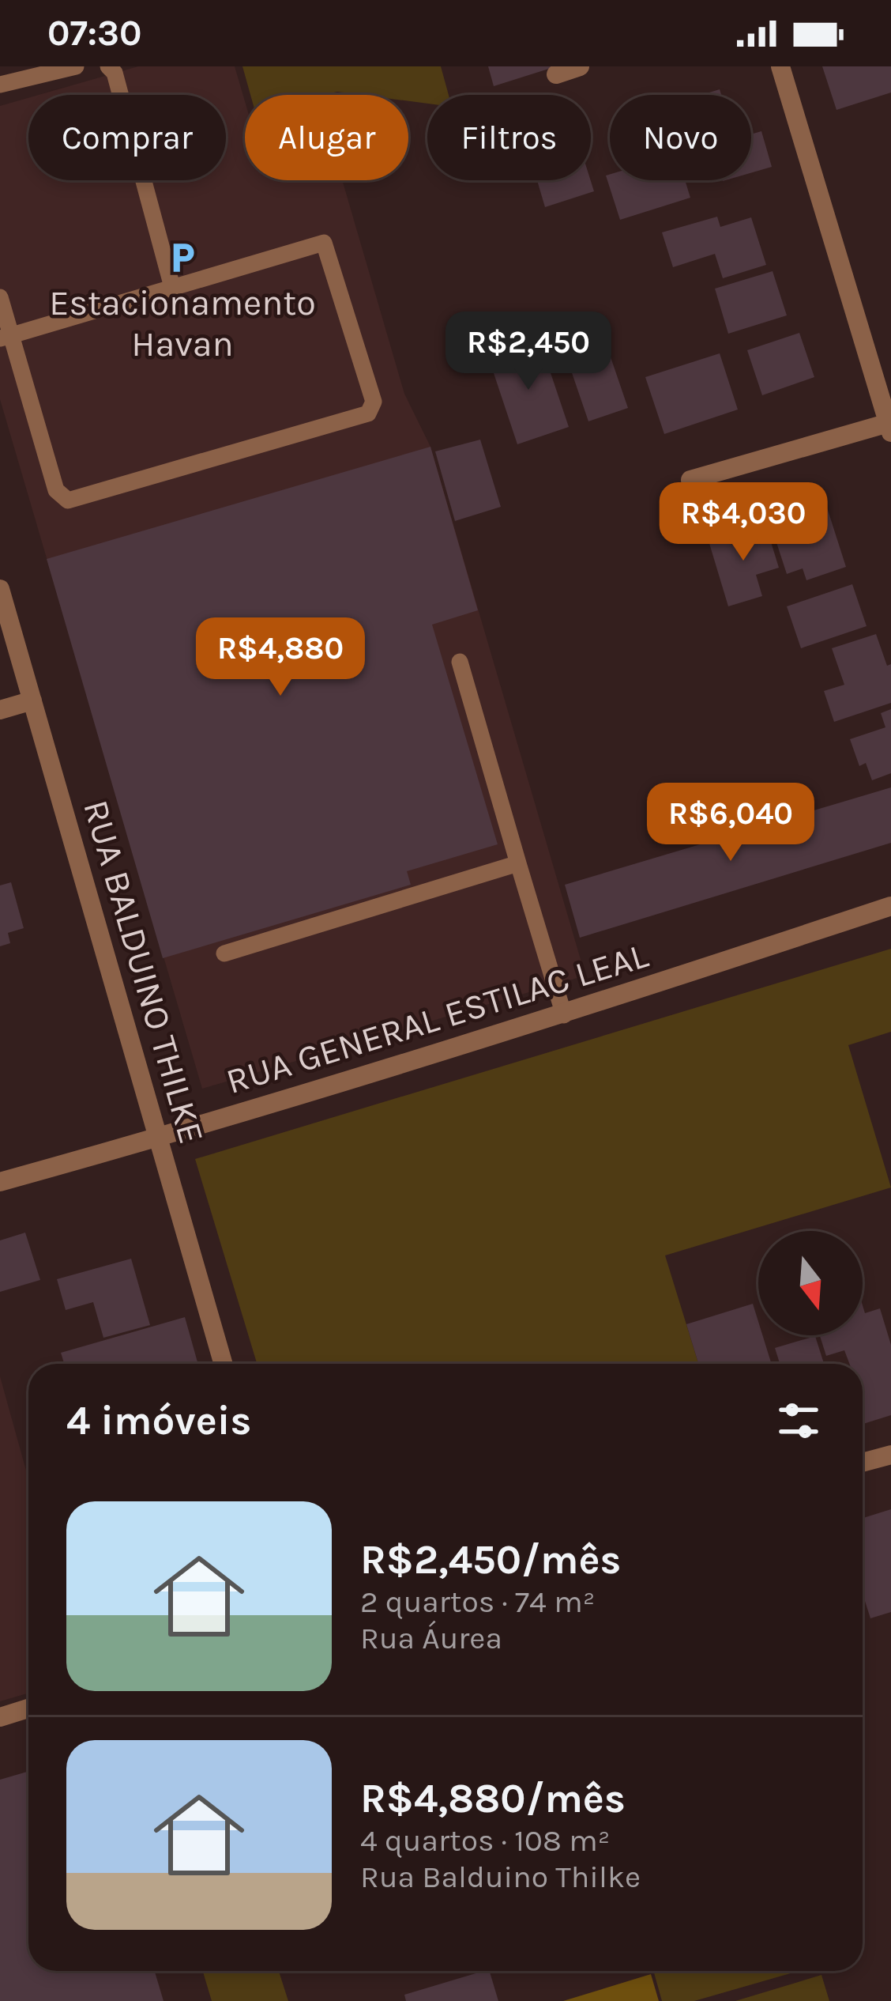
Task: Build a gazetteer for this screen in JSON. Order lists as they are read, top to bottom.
{
  "streets": {
    "street": ["RUA BALDUINO THILKE", "RUA GENERAL ESTILAC LEAL"]
  },
  "crossings": [
    ["RUA BALDUINO THILKE", "RUA GENERAL ESTILAC LEAL"]
  ],
  "places": {
    "parking": ["Estacionamento Havan"]
  },
  "north": "bottom",
  "page": {
    "status": "07:30",
    "chip": [
      "Comprar",
      "Alugar",
      "Filtros",
      "Novo"
    ],
    "price": [
      "R$2,450",
      "R$4,030",
      "R$4,880",
      "R$6,040"
    ],
    "heading": "4 imóveis",
    "list": [
      {
        "name": "R$2,450/mês",
        "note": "2 quartos · 74 m² · Rua Áurea"
      },
      {
        "name": "R$4,880/mês",
        "note": "4 quartos · 108 m² · Rua Balduino Thilke"
      }
    ]
  }
}
